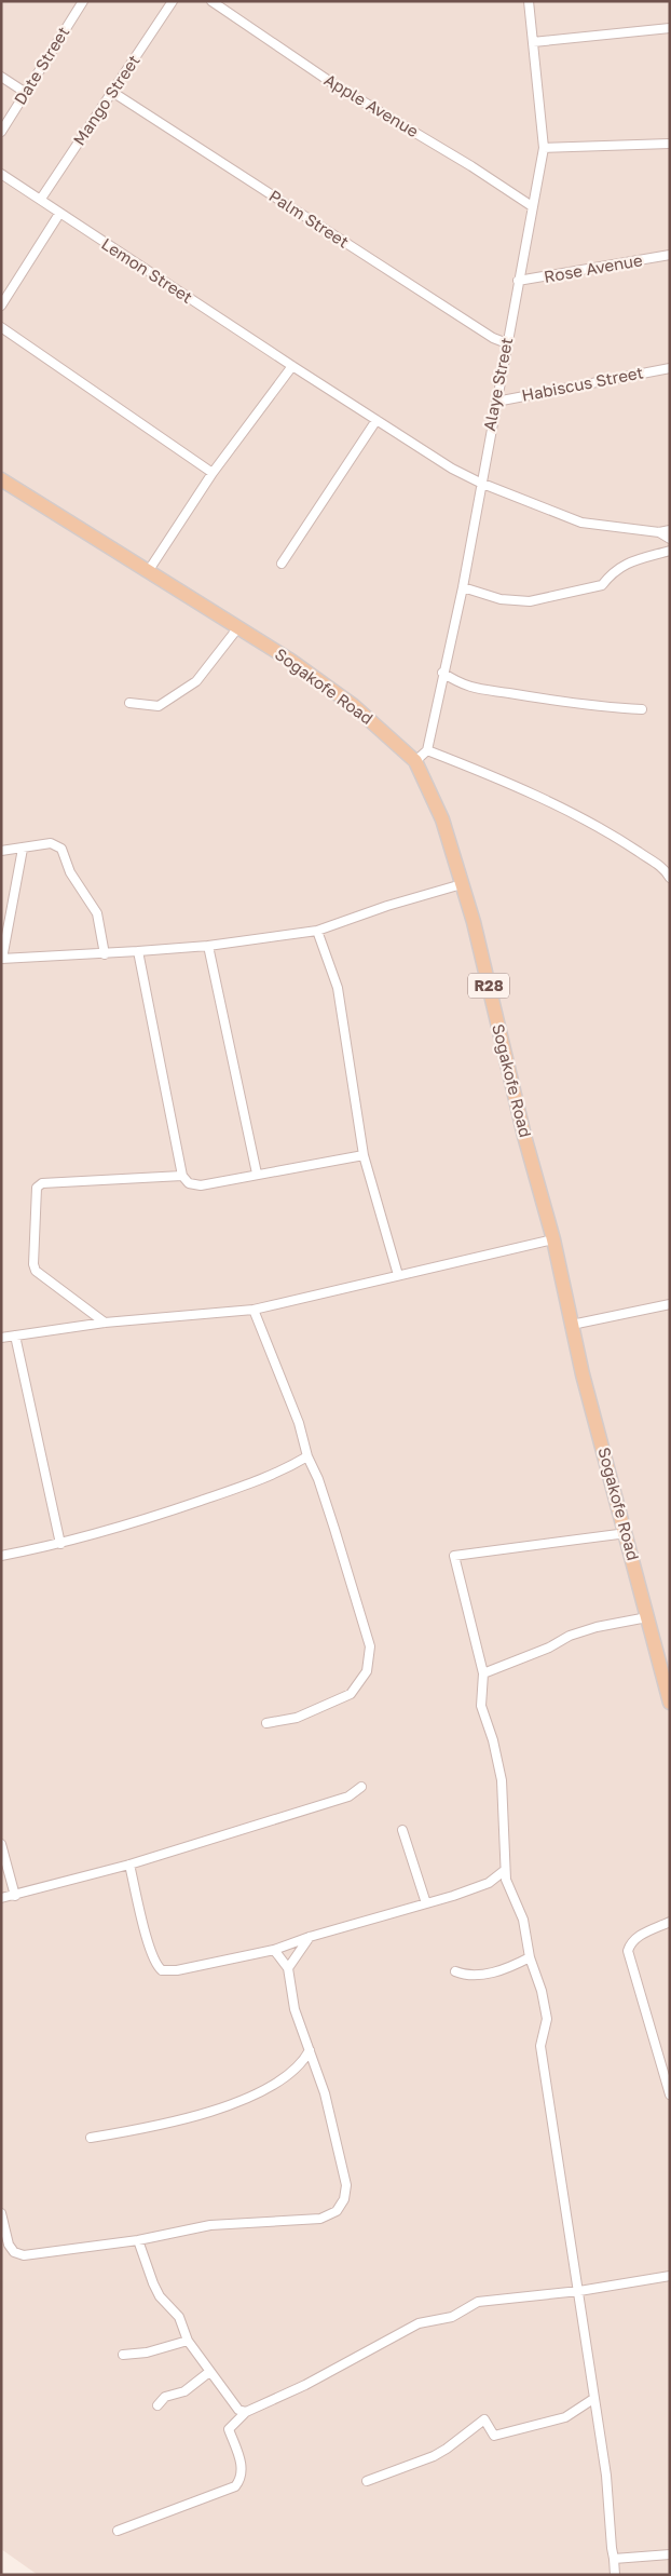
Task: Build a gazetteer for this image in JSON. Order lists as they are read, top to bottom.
{
  "streets": {
    "main road": ["Sogakofe Road", "R28"],
    "street": [
      "Date Street",
      "Mango Street",
      "Apple Avenue",
      "Palm Street",
      "Rose Avenue",
      "Lemon Street",
      "Alaye Street",
      "Habiscus Street"
    ]
  },
  "crossings": [
    ["Mango Street", "Palm Street"],
    ["Mango Street", "Lemon Street"],
    ["Apple Avenue", "Alaye Street"],
    ["Palm Street", "Alaye Street"],
    ["Rose Avenue", "Alaye Street"],
    ["Lemon Street", "Alaye Street"],
    ["Alaye Street", "Habiscus Street"]
  ]
}
